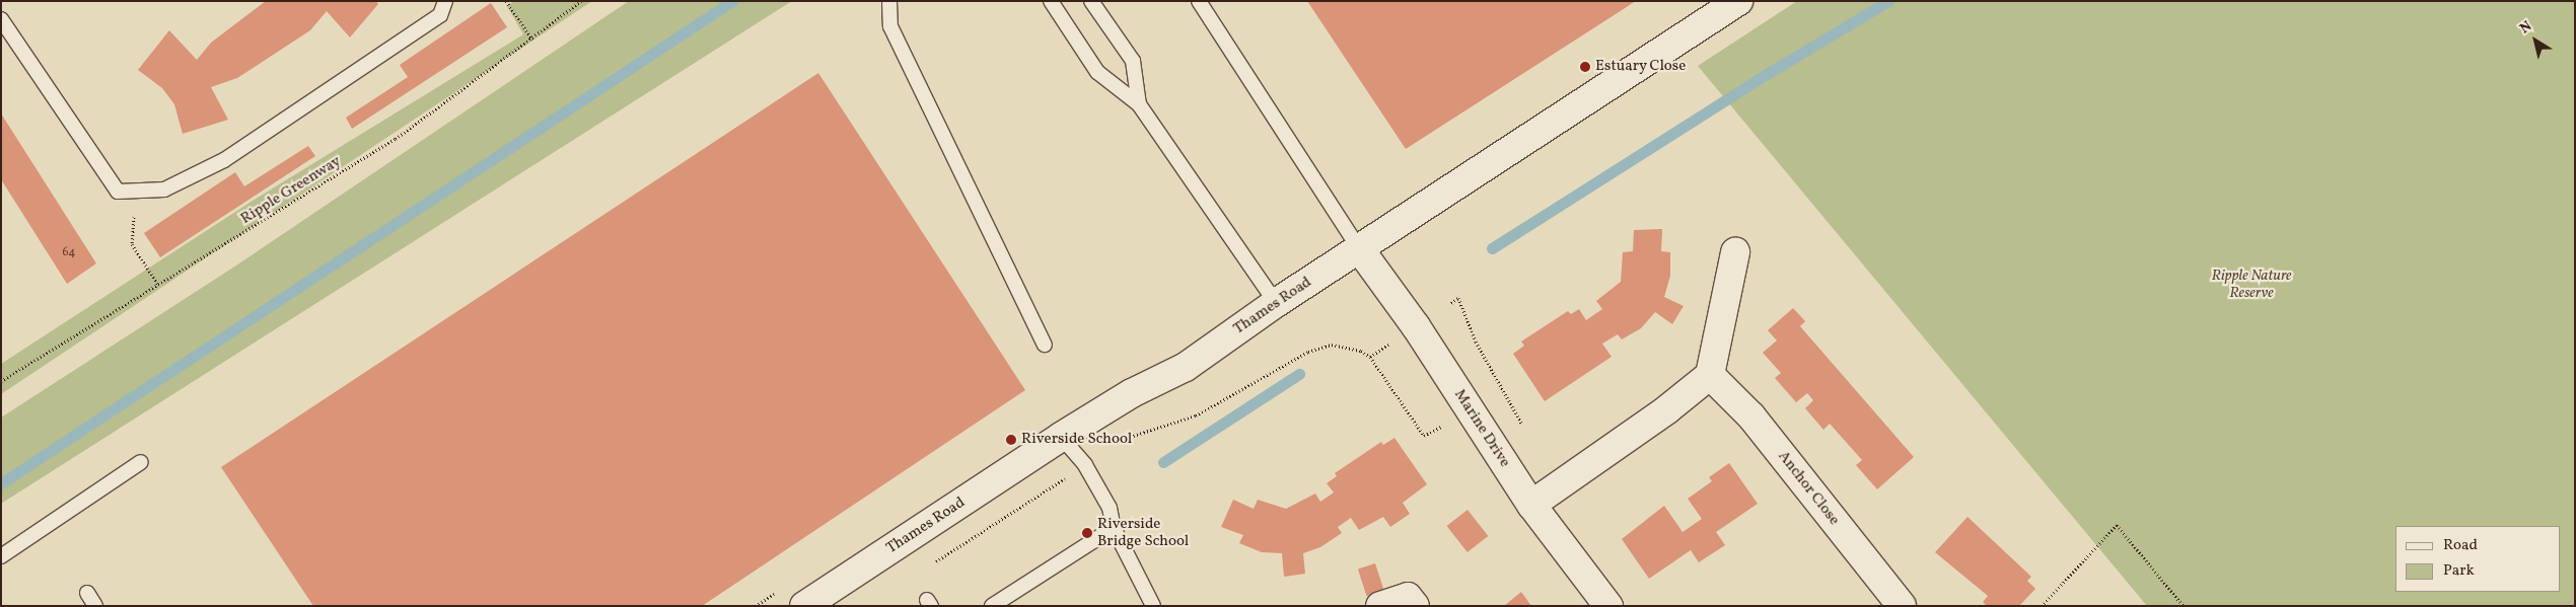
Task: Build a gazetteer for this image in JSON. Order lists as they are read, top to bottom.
{
  "streets": {
    "street": ["Thames Road", "Marine Drive", "Anchor Close"],
    "path": ["Ripple Greenway"]
  },
  "crossings": [
    ["Thames Road", "Marine Drive"]
  ],
  "parks": ["Ripple Nature Reserve"],
  "places": ["Estuary Close", "Riverside School", "Riverside Bridge School"],
  "house_numbers": ["64"],
  "legend": ["Road", "Park"],
  "north": "top left"
}
